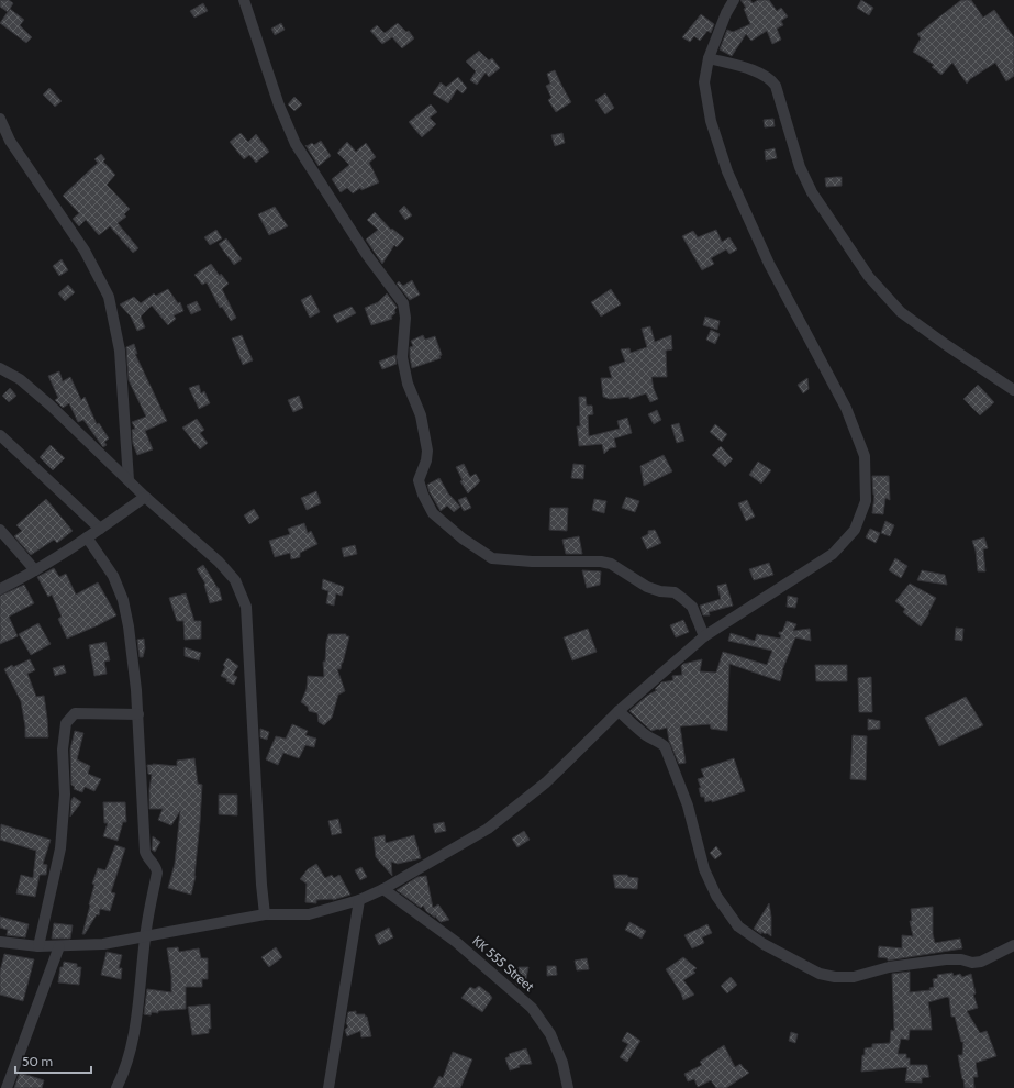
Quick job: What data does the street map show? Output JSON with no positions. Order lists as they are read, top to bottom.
{
  "streets": {
    "street": ["KK 555 Street"]
  },
  "scale_bar": "50 m"
}
